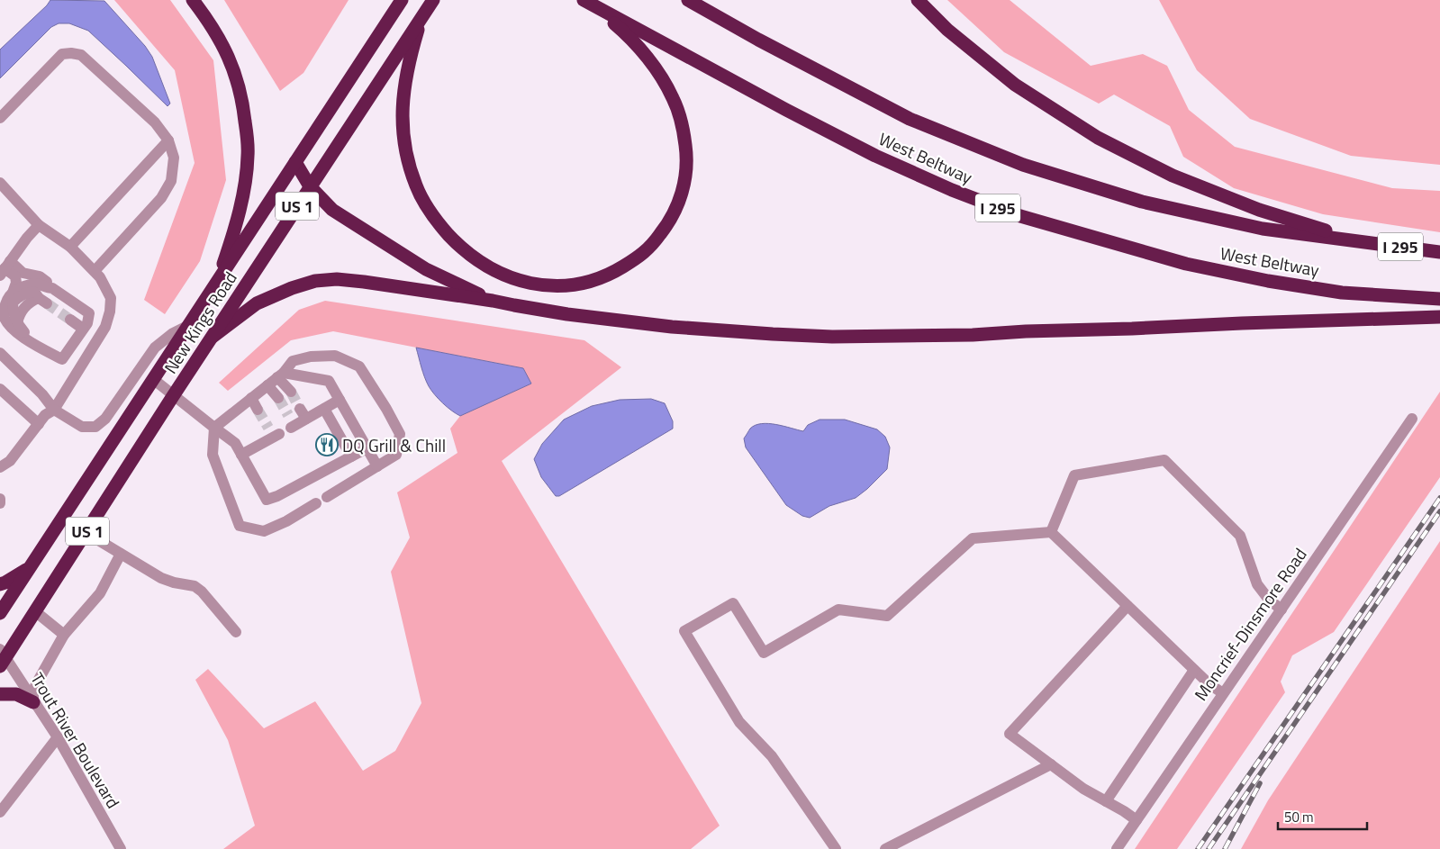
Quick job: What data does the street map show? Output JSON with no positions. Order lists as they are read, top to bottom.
{
  "streets": {
    "highway": [
      "West Beltway",
      "US 1",
      "I 295",
      "New Kings Road"
    ],
    "street": ["Moncrief-Dinsmore Road", "Trout River Boulevard"]
  },
  "crossings": [
    ["New Kings Road", "Trout River Boulevard"]
  ],
  "places": {
    "restaurant": ["DQ Grill & Chill"]
  },
  "scale_bar": "50 m"
}
